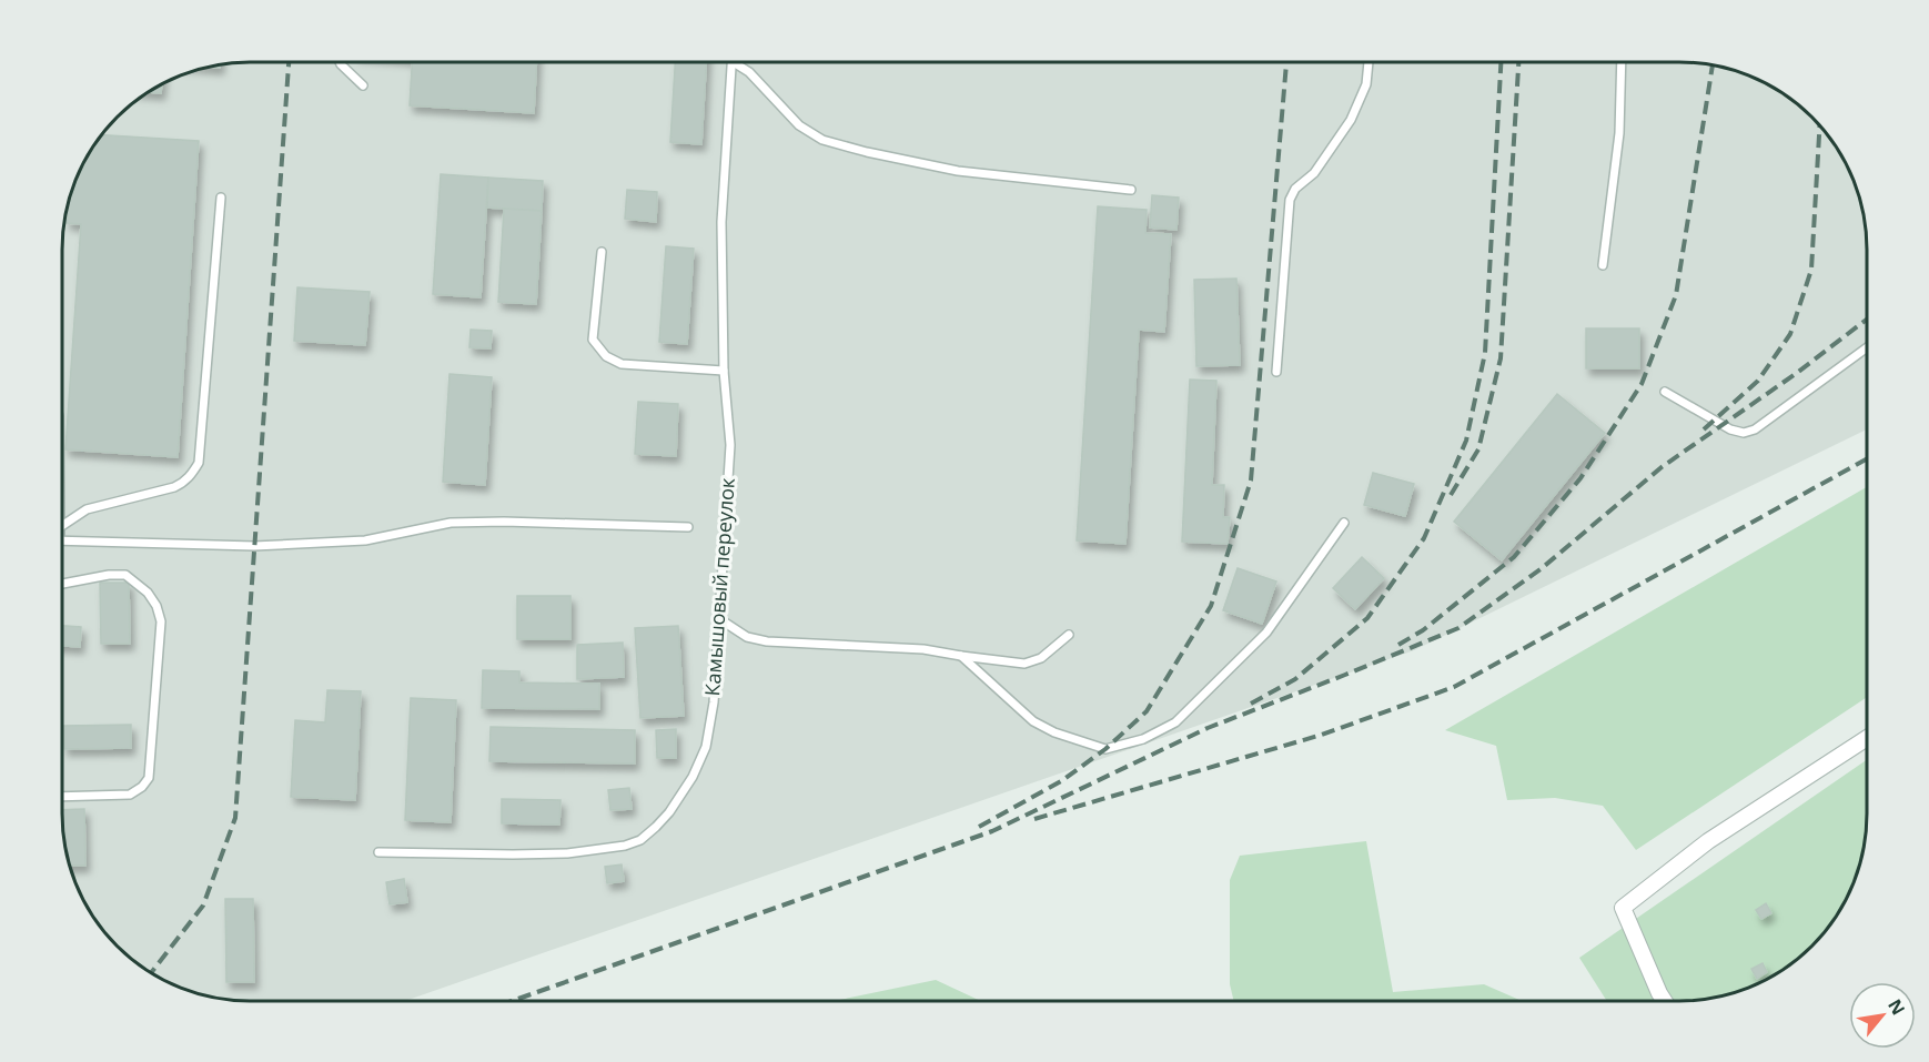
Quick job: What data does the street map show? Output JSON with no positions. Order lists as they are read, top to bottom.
{
  "streets": {
    "lane": ["Камышовый переулок"]
  },
  "north": "top right"
}
